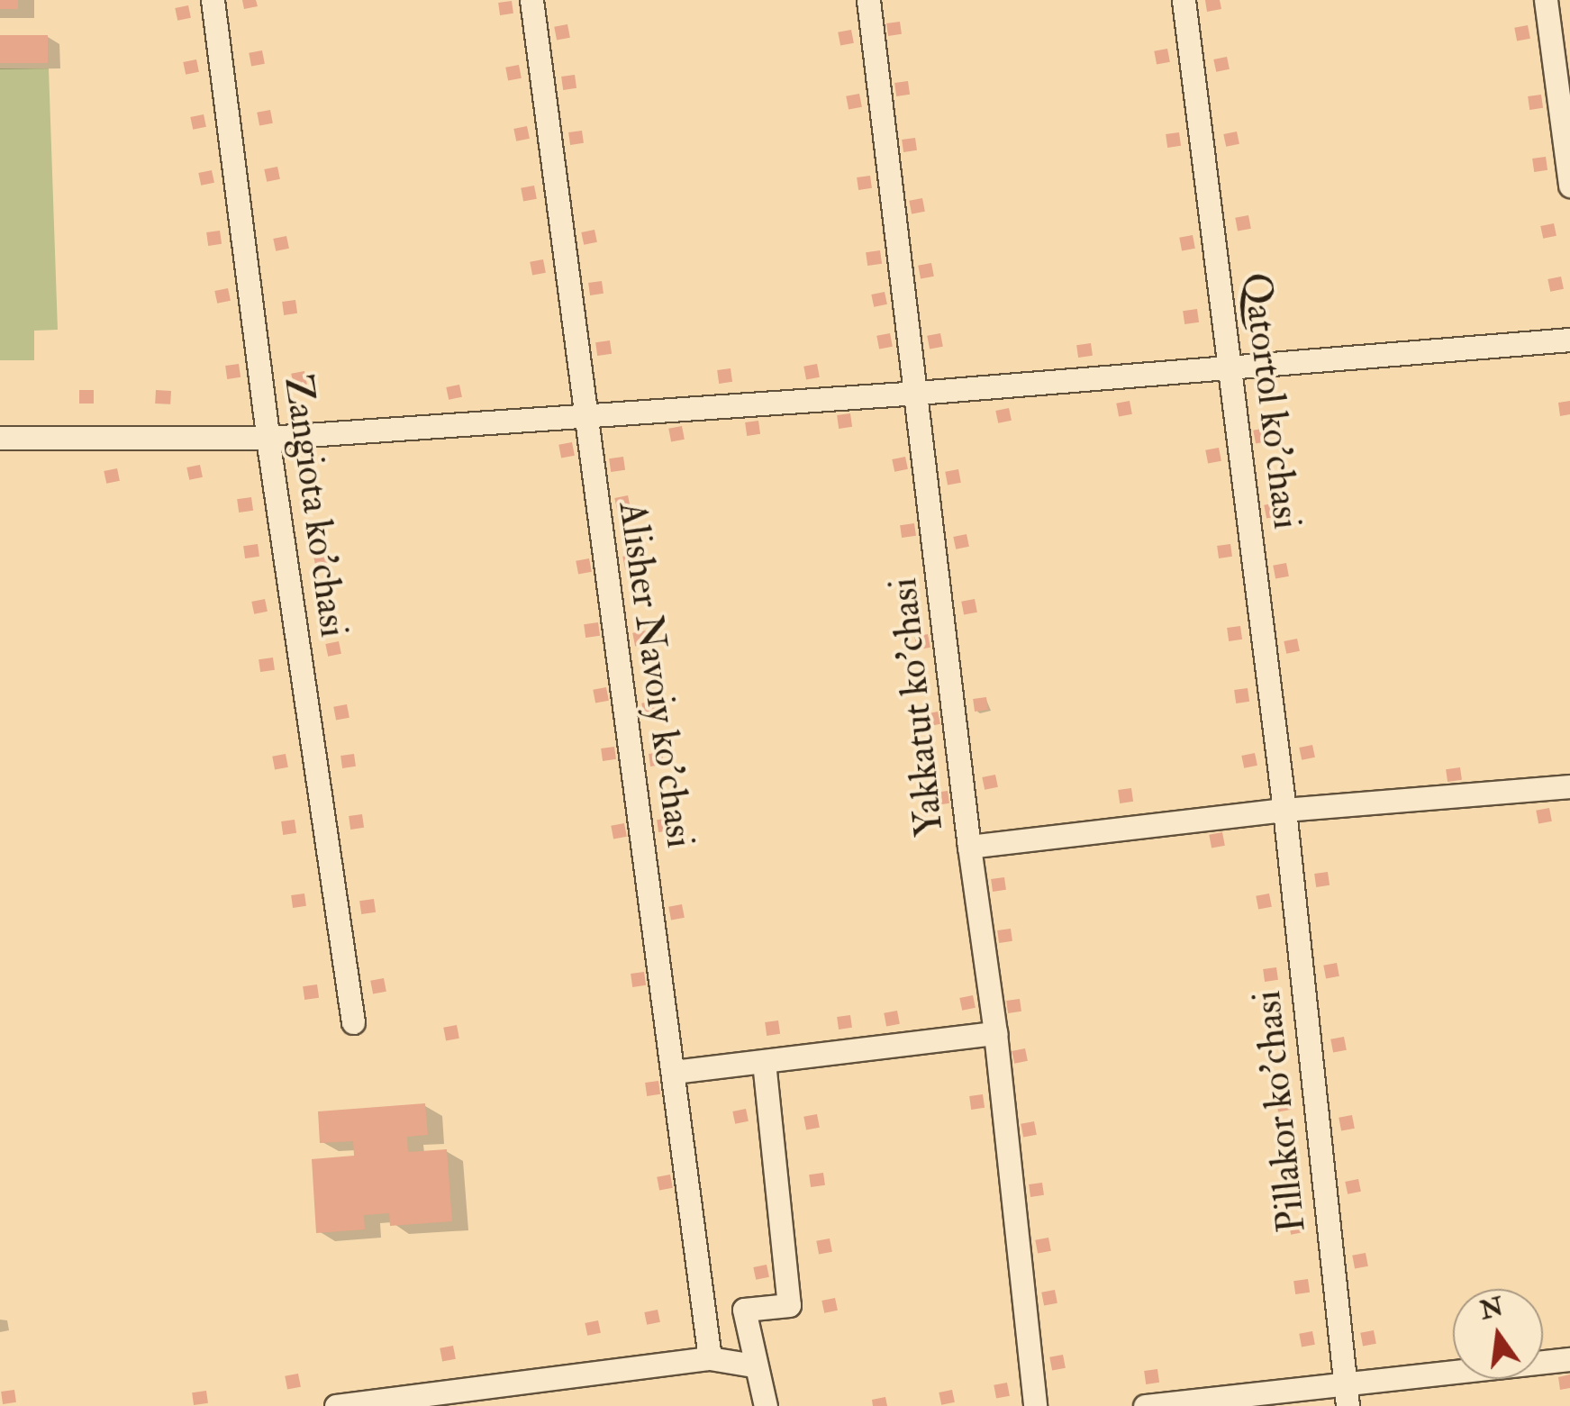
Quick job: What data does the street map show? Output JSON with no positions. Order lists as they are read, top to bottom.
{
  "streets": {
    "street": [
      "Qatortol ko'chasi",
      "Zangiota ko'chasi",
      "Alisher Navoiy ko'chasi",
      "Yakkatut ko'chasi",
      "Pillakor ko'chasi"
    ]
  },
  "crossings": [
    ["Qatortol ko'chasi", "Pillakor ko'chasi"]
  ],
  "north": "top"
}
